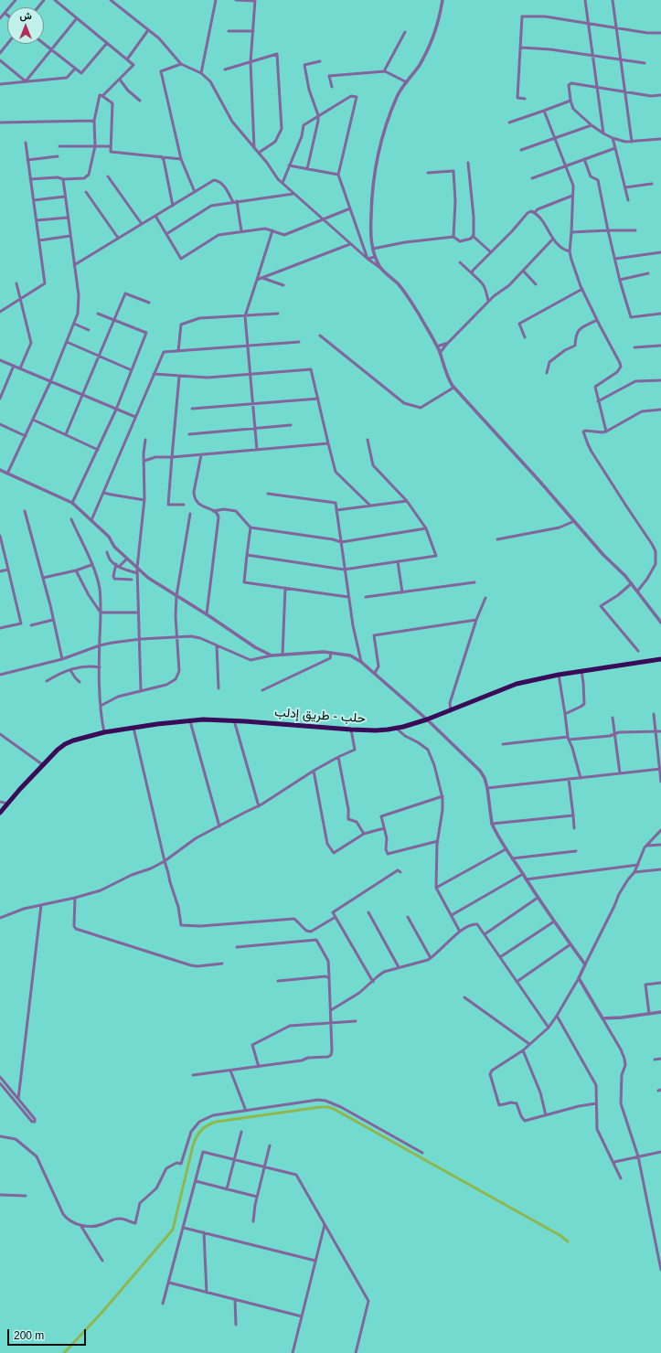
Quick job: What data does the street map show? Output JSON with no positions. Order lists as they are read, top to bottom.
{
  "streets": {
    "highway": ["حلب - طريق إدلب"]
  },
  "scale_bar": "200 m",
  "north": "top"
}
